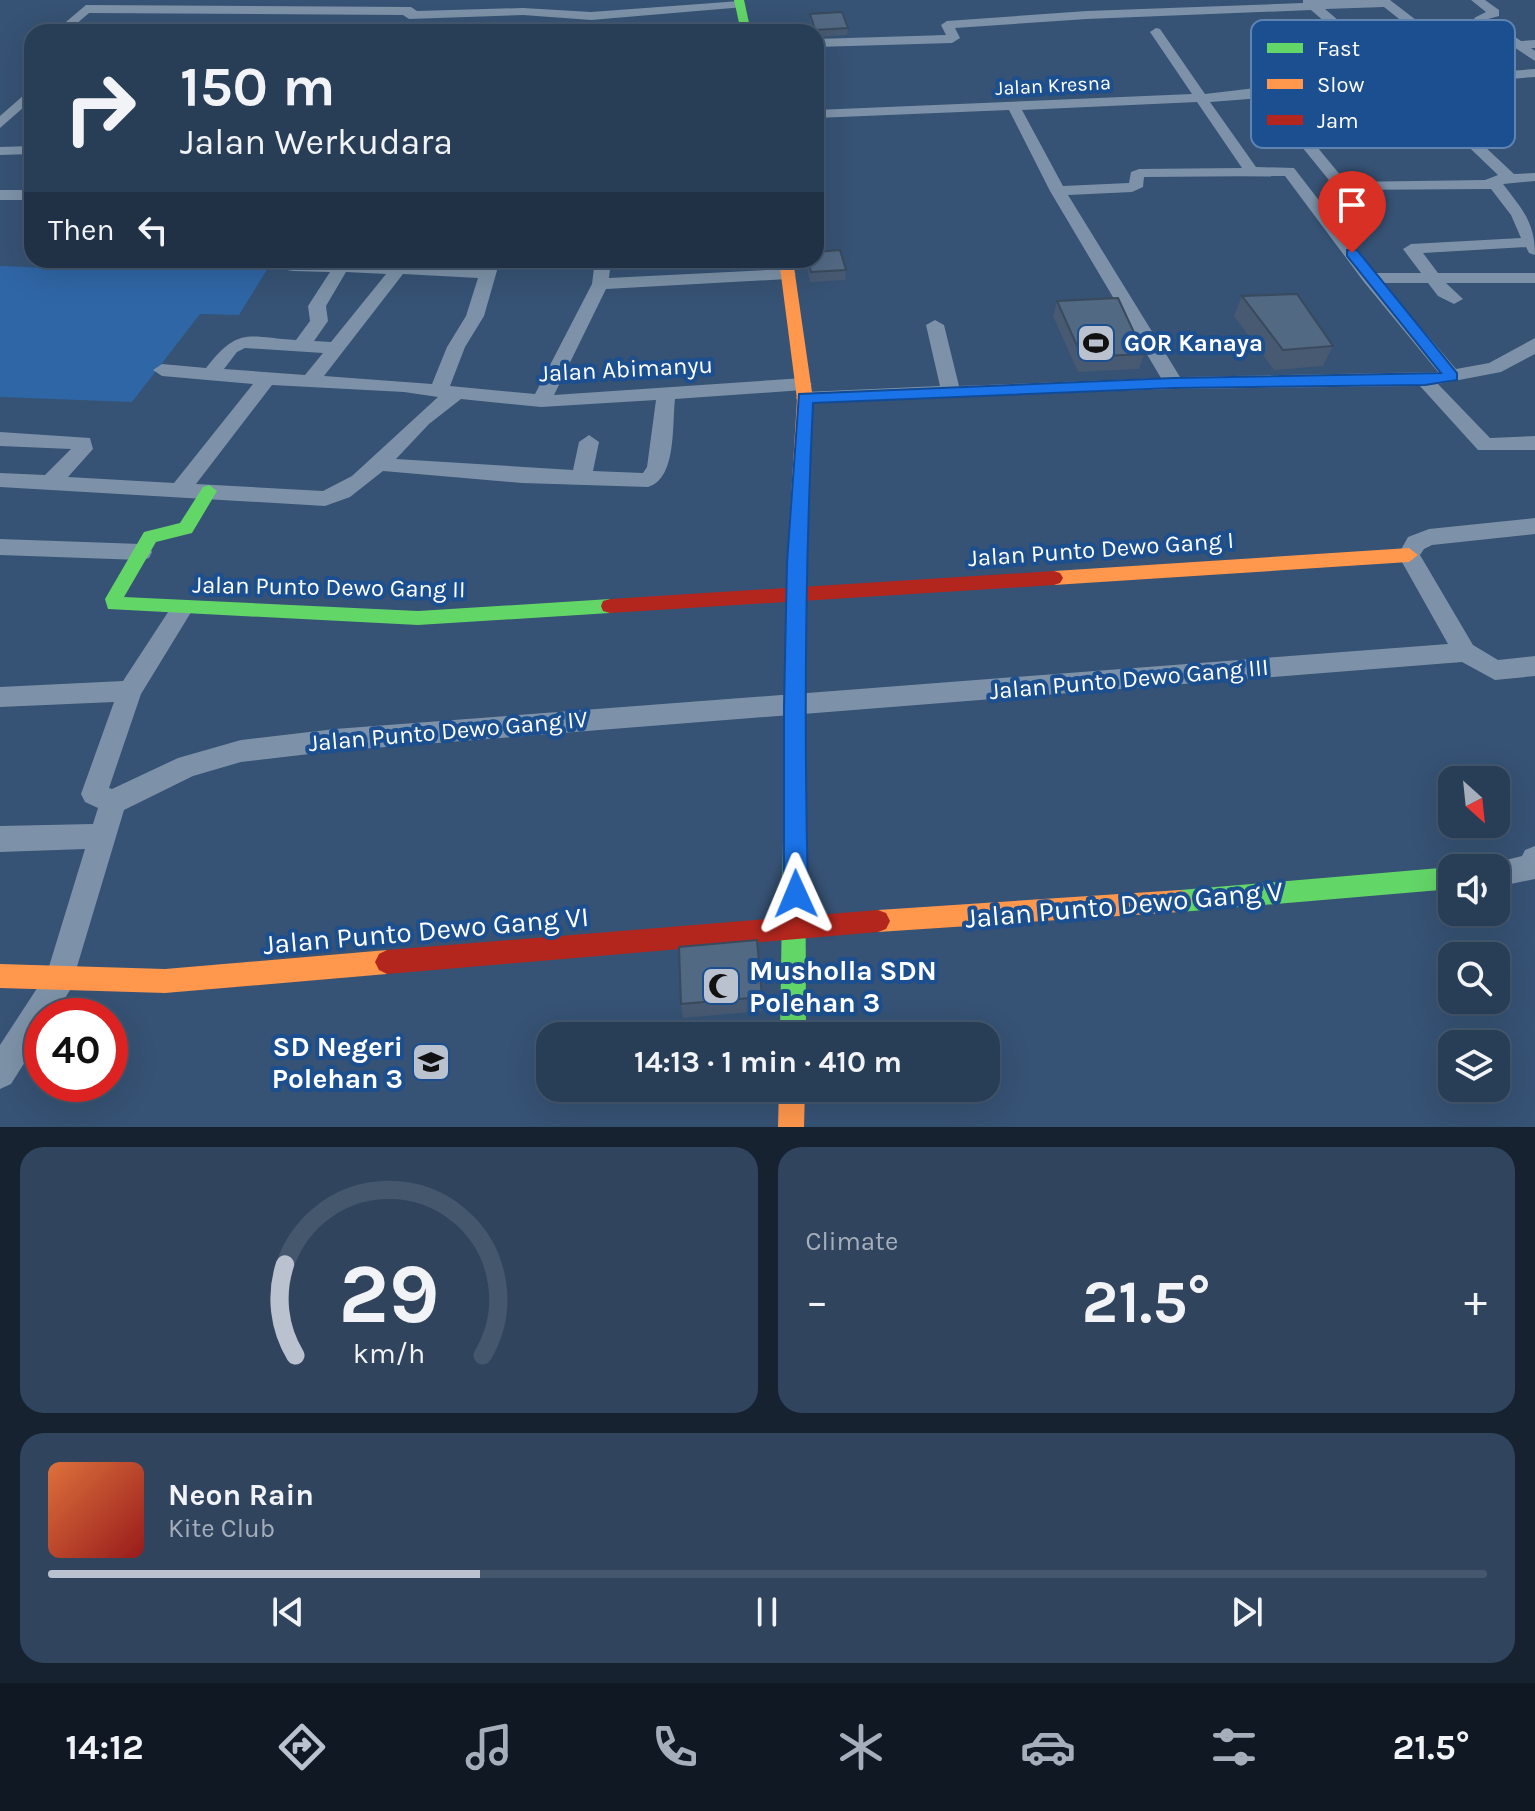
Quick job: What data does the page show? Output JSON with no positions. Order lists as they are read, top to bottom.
{
  "streets": {
    "street": [
      "Jalan Kresna",
      "Jalan Abimanyu",
      "Jalan Punto Dewo Gang I",
      "Jalan Punto Dewo Gang II",
      "Jalan Punto Dewo Gang III",
      "Jalan Punto Dewo Gang IV",
      "Jalan Punto Dewo Gang V",
      "Jalan Punto Dewo Gang VI"
    ]
  },
  "crossings": [
    ["Jalan Punto Dewo Gang I", "Jalan Punto Dewo Gang II"],
    ["Jalan Punto Dewo Gang III", "Jalan Punto Dewo Gang IV"],
    ["Jalan Punto Dewo Gang V", "Jalan Punto Dewo Gang VI"]
  ],
  "places": {
    "sports": ["GOR Kanaya"],
    "mosque": ["Musholla SDN Polehan 3"],
    "school or university": ["SD Negeri Polehan 3"]
  },
  "legend": ["Fast", "Slow", "Jam"],
  "north": "bottom right",
  "page": {
    "turn": ["150 m", "Jalan Werkudara"],
    "then": "Then",
    "limit": "40",
    "trip": "14:13 · 1 min · 410 m",
    "tile": "Climate",
    "heat": ["−", "21.5°", "+"],
    "song": ["Neon Rain", "Kite Club"],
    "tabs": ["14:12", "21.5°"],
    "gauge": ["29", "km/h"]
  }
}
